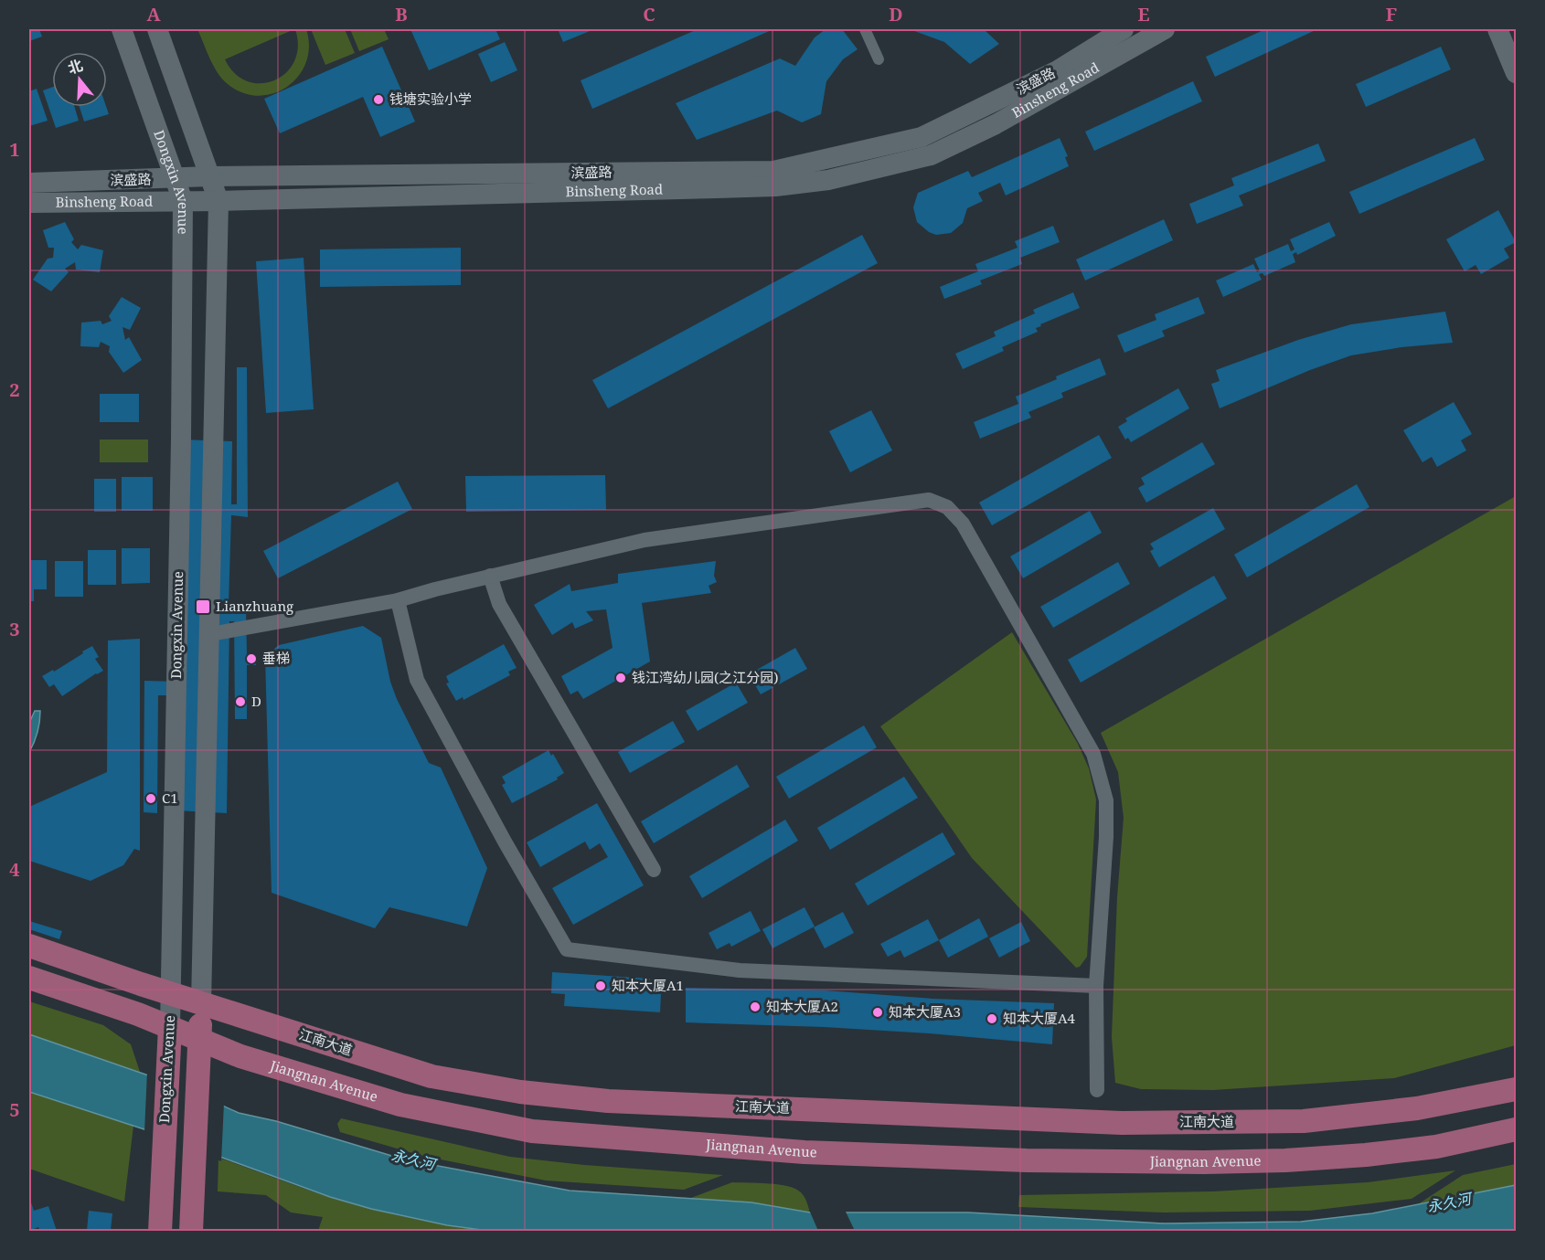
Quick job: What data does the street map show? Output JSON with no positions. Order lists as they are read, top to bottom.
{
  "streets": {
    "main road": [
      "滨盛路",
      "Binsheng Road",
      "Dongxin Avenue",
      "江南大道",
      "Jiangnan Avenue"
    ]
  },
  "crossings": [
    ["滨盛路", "Dongxin Avenue"],
    ["Binsheng Road", "Dongxin Avenue"],
    ["Dongxin Avenue", "江南大道"],
    ["Dongxin Avenue", "Jiangnan Avenue"]
  ],
  "water": ["永久河"],
  "places": {
    "other": [
      "钱塘实验小学",
      "垂梯",
      "钱江湾幼儿园(之江分园)",
      "D",
      "C1",
      "知本大厦A1",
      "知本大厦A2",
      "知本大厦A3",
      "知本大厦A4"
    ],
    "transit": ["Lianzhuang"]
  },
  "north": "top",
  "grid": {
    "columns": [
      "A",
      "B",
      "C",
      "D",
      "E",
      "F"
    ],
    "rows": [
      "1",
      "2",
      "3",
      "4",
      "5"
    ]
  }
}
